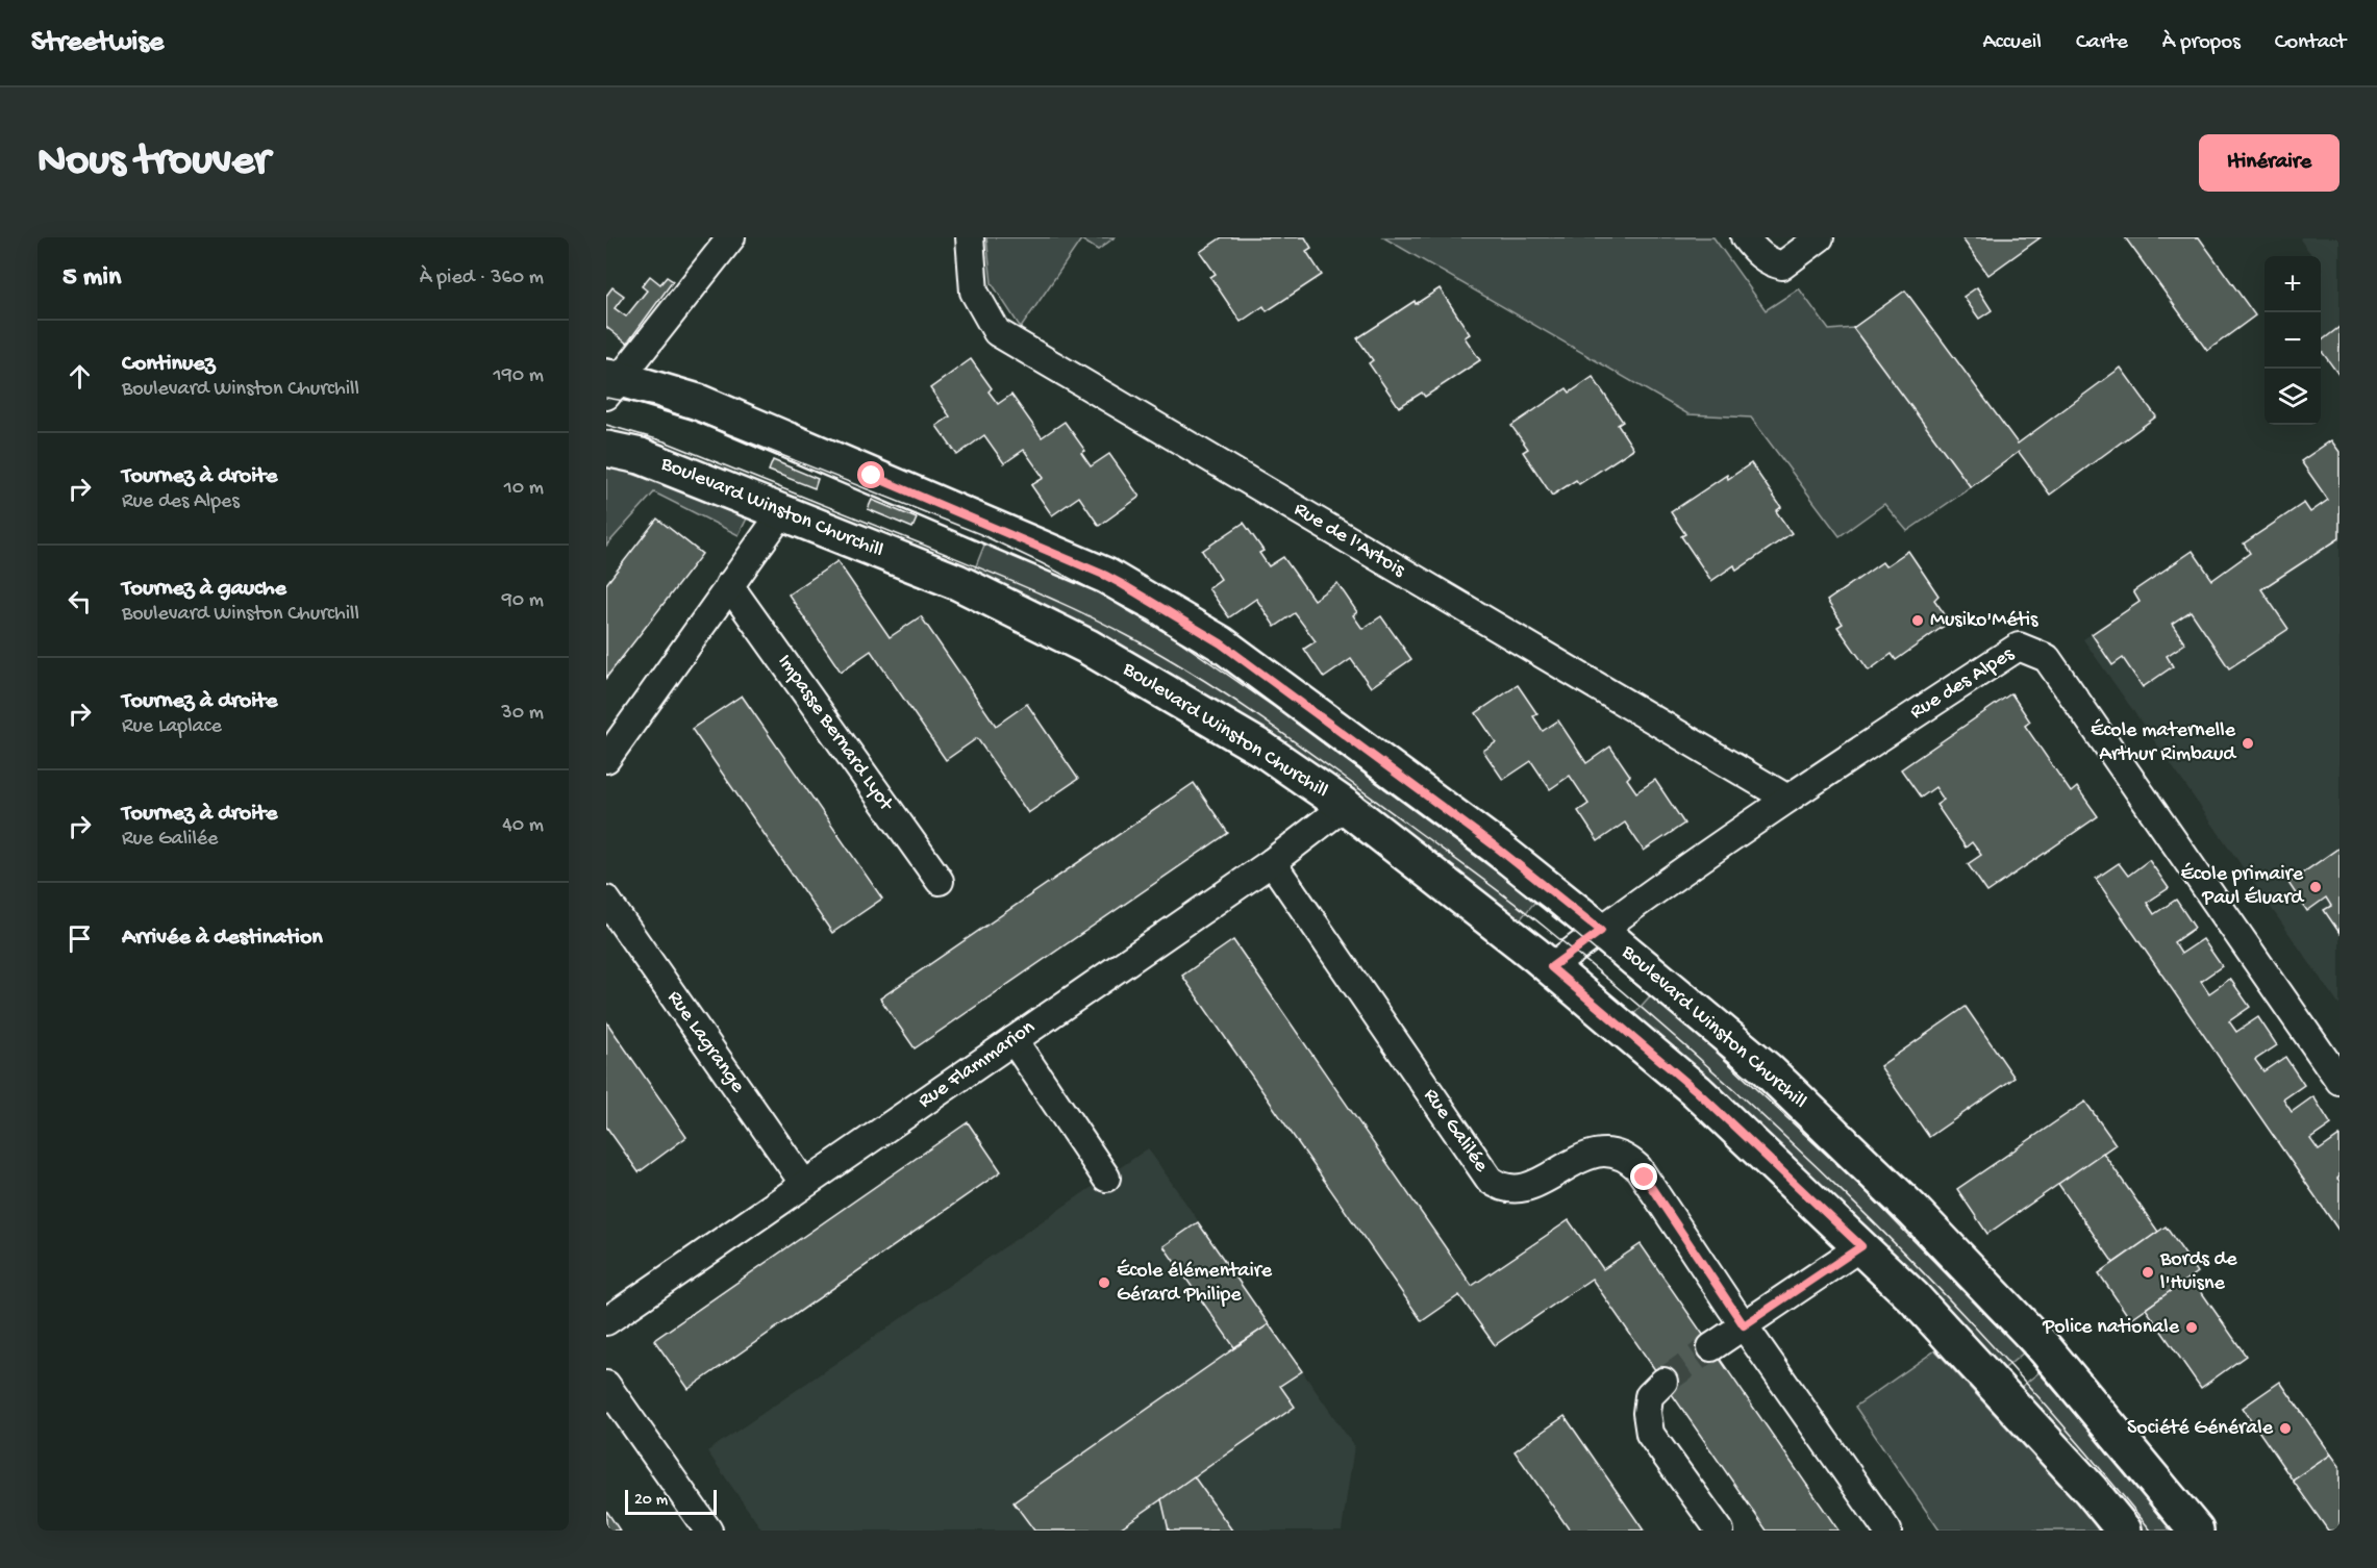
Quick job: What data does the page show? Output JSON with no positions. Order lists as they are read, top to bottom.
{
  "streets": {
    "street": [
      "Boulevard Winston Churchill",
      "Rue de l'Artois",
      "Rue des Alpes",
      "Impasse Bernard Lyot",
      "Rue Lagrange",
      "Rue Flammarion",
      "Rue Galilée"
    ]
  },
  "crossings": [
    ["Boulevard Winston Churchill", "Rue des Alpes"],
    ["Boulevard Winston Churchill", "Rue Flammarion"],
    ["Rue de l'Artois", "Rue des Alpes"],
    ["Rue Lagrange", "Rue Flammarion"],
    ["Rue Flammarion", "Rue Galilée"]
  ],
  "places": [
    "Musiko'Métis",
    "École maternelle Arthur Rimbaud",
    "École primaire Paul Éluard",
    "Bords de l'Huisne",
    "École élémentaire Gérard Philipe",
    "Police nationale",
    "Société Générale"
  ],
  "scale_bar": "20 m",
  "page": {
    "header": "Streetwise",
    "nav": [
      "Accueil",
      "Carte",
      "À propos",
      "Contact"
    ],
    "buttons": "Itinéraire",
    "title": "Nous trouver",
    "heading": ["5 min", "À pied · 360 m"],
    "map_buttons": ["+", "−"],
    "list": [
      ["Continuez", "Boulevard Winston Churchill", "190 m"],
      ["Tournez à droite", "Rue des Alpes", "10 m"],
      ["Tournez à gauche", "Boulevard Winston Churchill", "90 m"],
      ["Tournez à droite", "Rue Laplace", "30 m"],
      ["Tournez à droite", "Rue Galilée", "40 m"],
      "Arrivée à destination"
    ],
    "scale": "20 m"
  }
}
